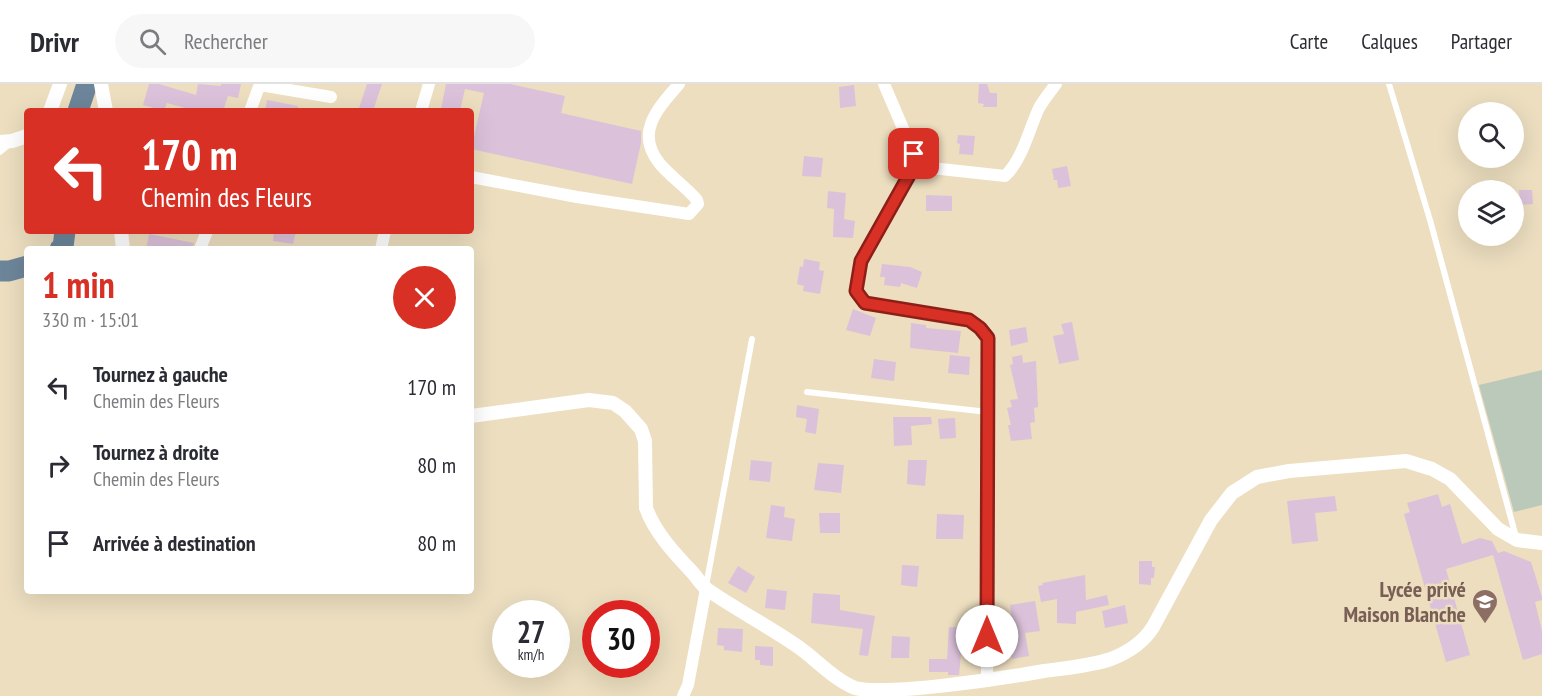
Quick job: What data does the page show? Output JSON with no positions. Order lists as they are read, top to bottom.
{
  "places": {
    "school or university": ["Lycée privé Maison Blanche"]
  },
  "page": {
    "header": "Drivr",
    "search": "Rechercher",
    "nav": ["Carte", "Calques", "Partager"],
    "turn": ["170 m", "Chemin des Fleurs"],
    "heading": ["1 min", "330 m · 15:01"],
    "list": [
      {
        "name": "Tournez à gauche",
        "note": "Chemin des Fleurs",
        "value": "170 m"
      },
      {
        "name": "Tournez à droite",
        "note": "Chemin des Fleurs",
        "value": "80 m"
      },
      {
        "name": "Arrivée à destination",
        "value": "80 m"
      }
    ],
    "speed": "27 km/h",
    "limit": "30"
  }
}
